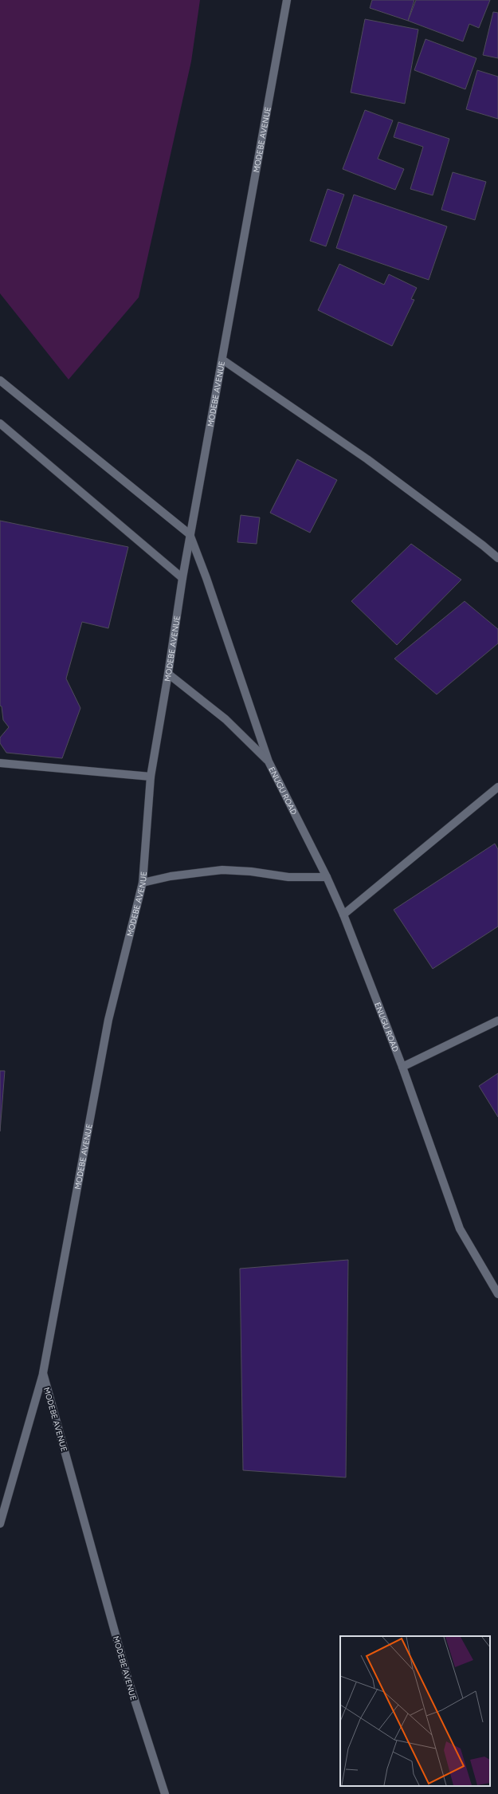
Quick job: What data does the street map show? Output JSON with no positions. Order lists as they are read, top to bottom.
{
  "streets": {
    "street": ["MODEBE AVENUE", "ENUGU ROAD"]
  }
}
